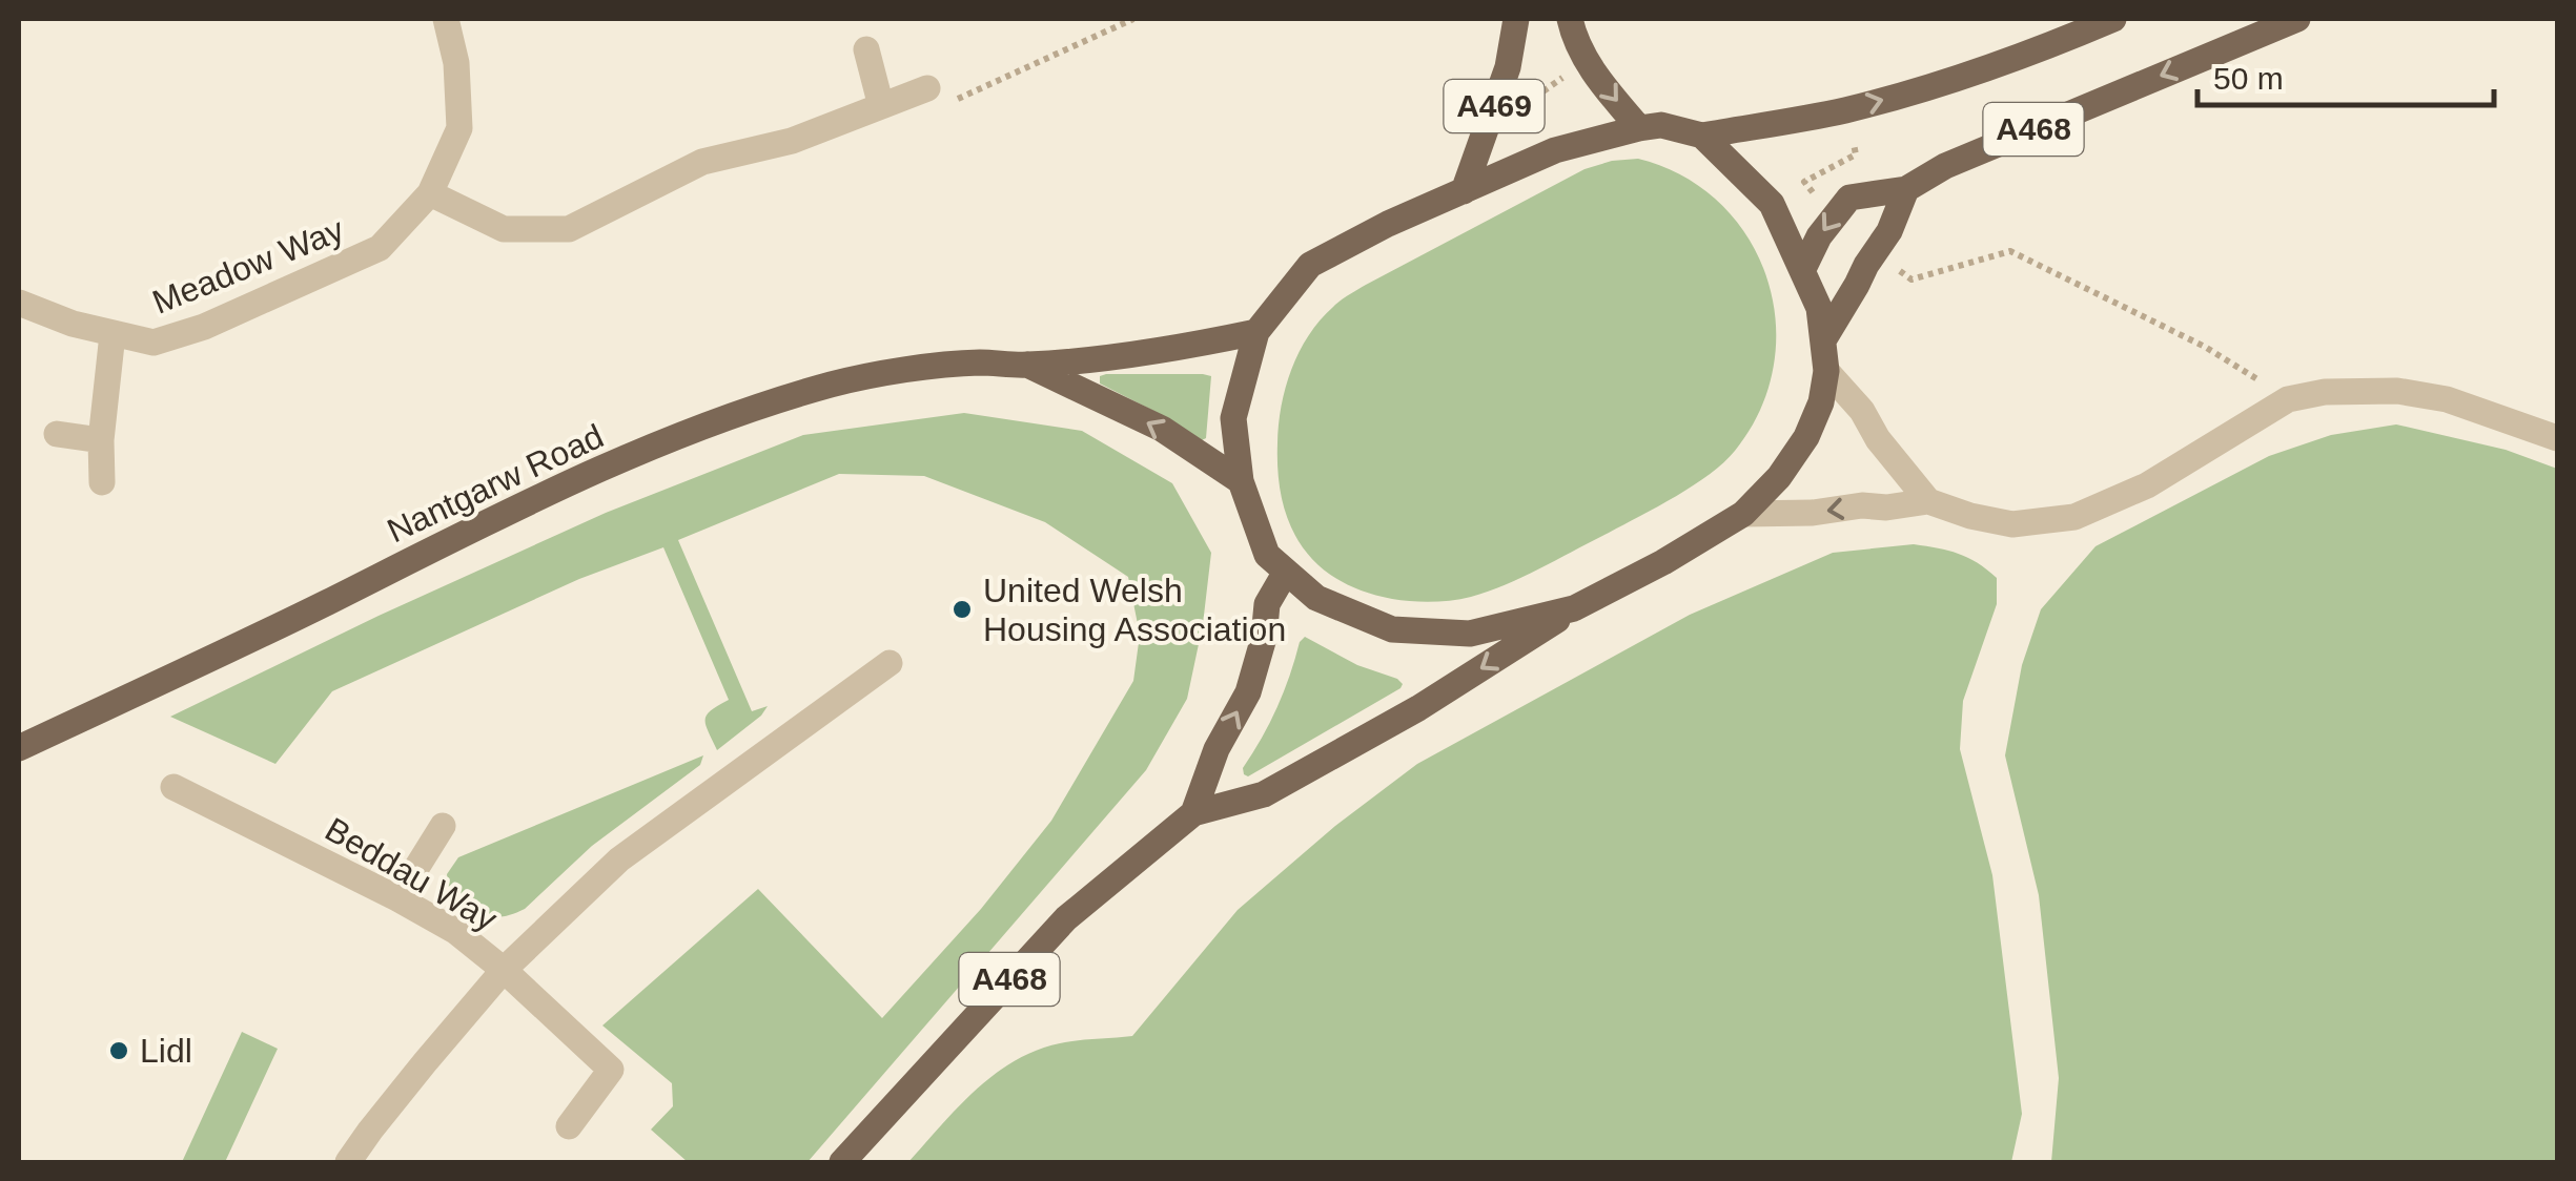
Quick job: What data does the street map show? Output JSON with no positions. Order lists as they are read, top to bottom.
{
  "streets": {
    "main road": ["A469", "A468", "Nantgarw Road"],
    "street": ["Meadow Way", "Beddau Way"]
  },
  "places": ["United Welsh Housing Association", "Lidl"],
  "scale_bar": "50 m"
}
